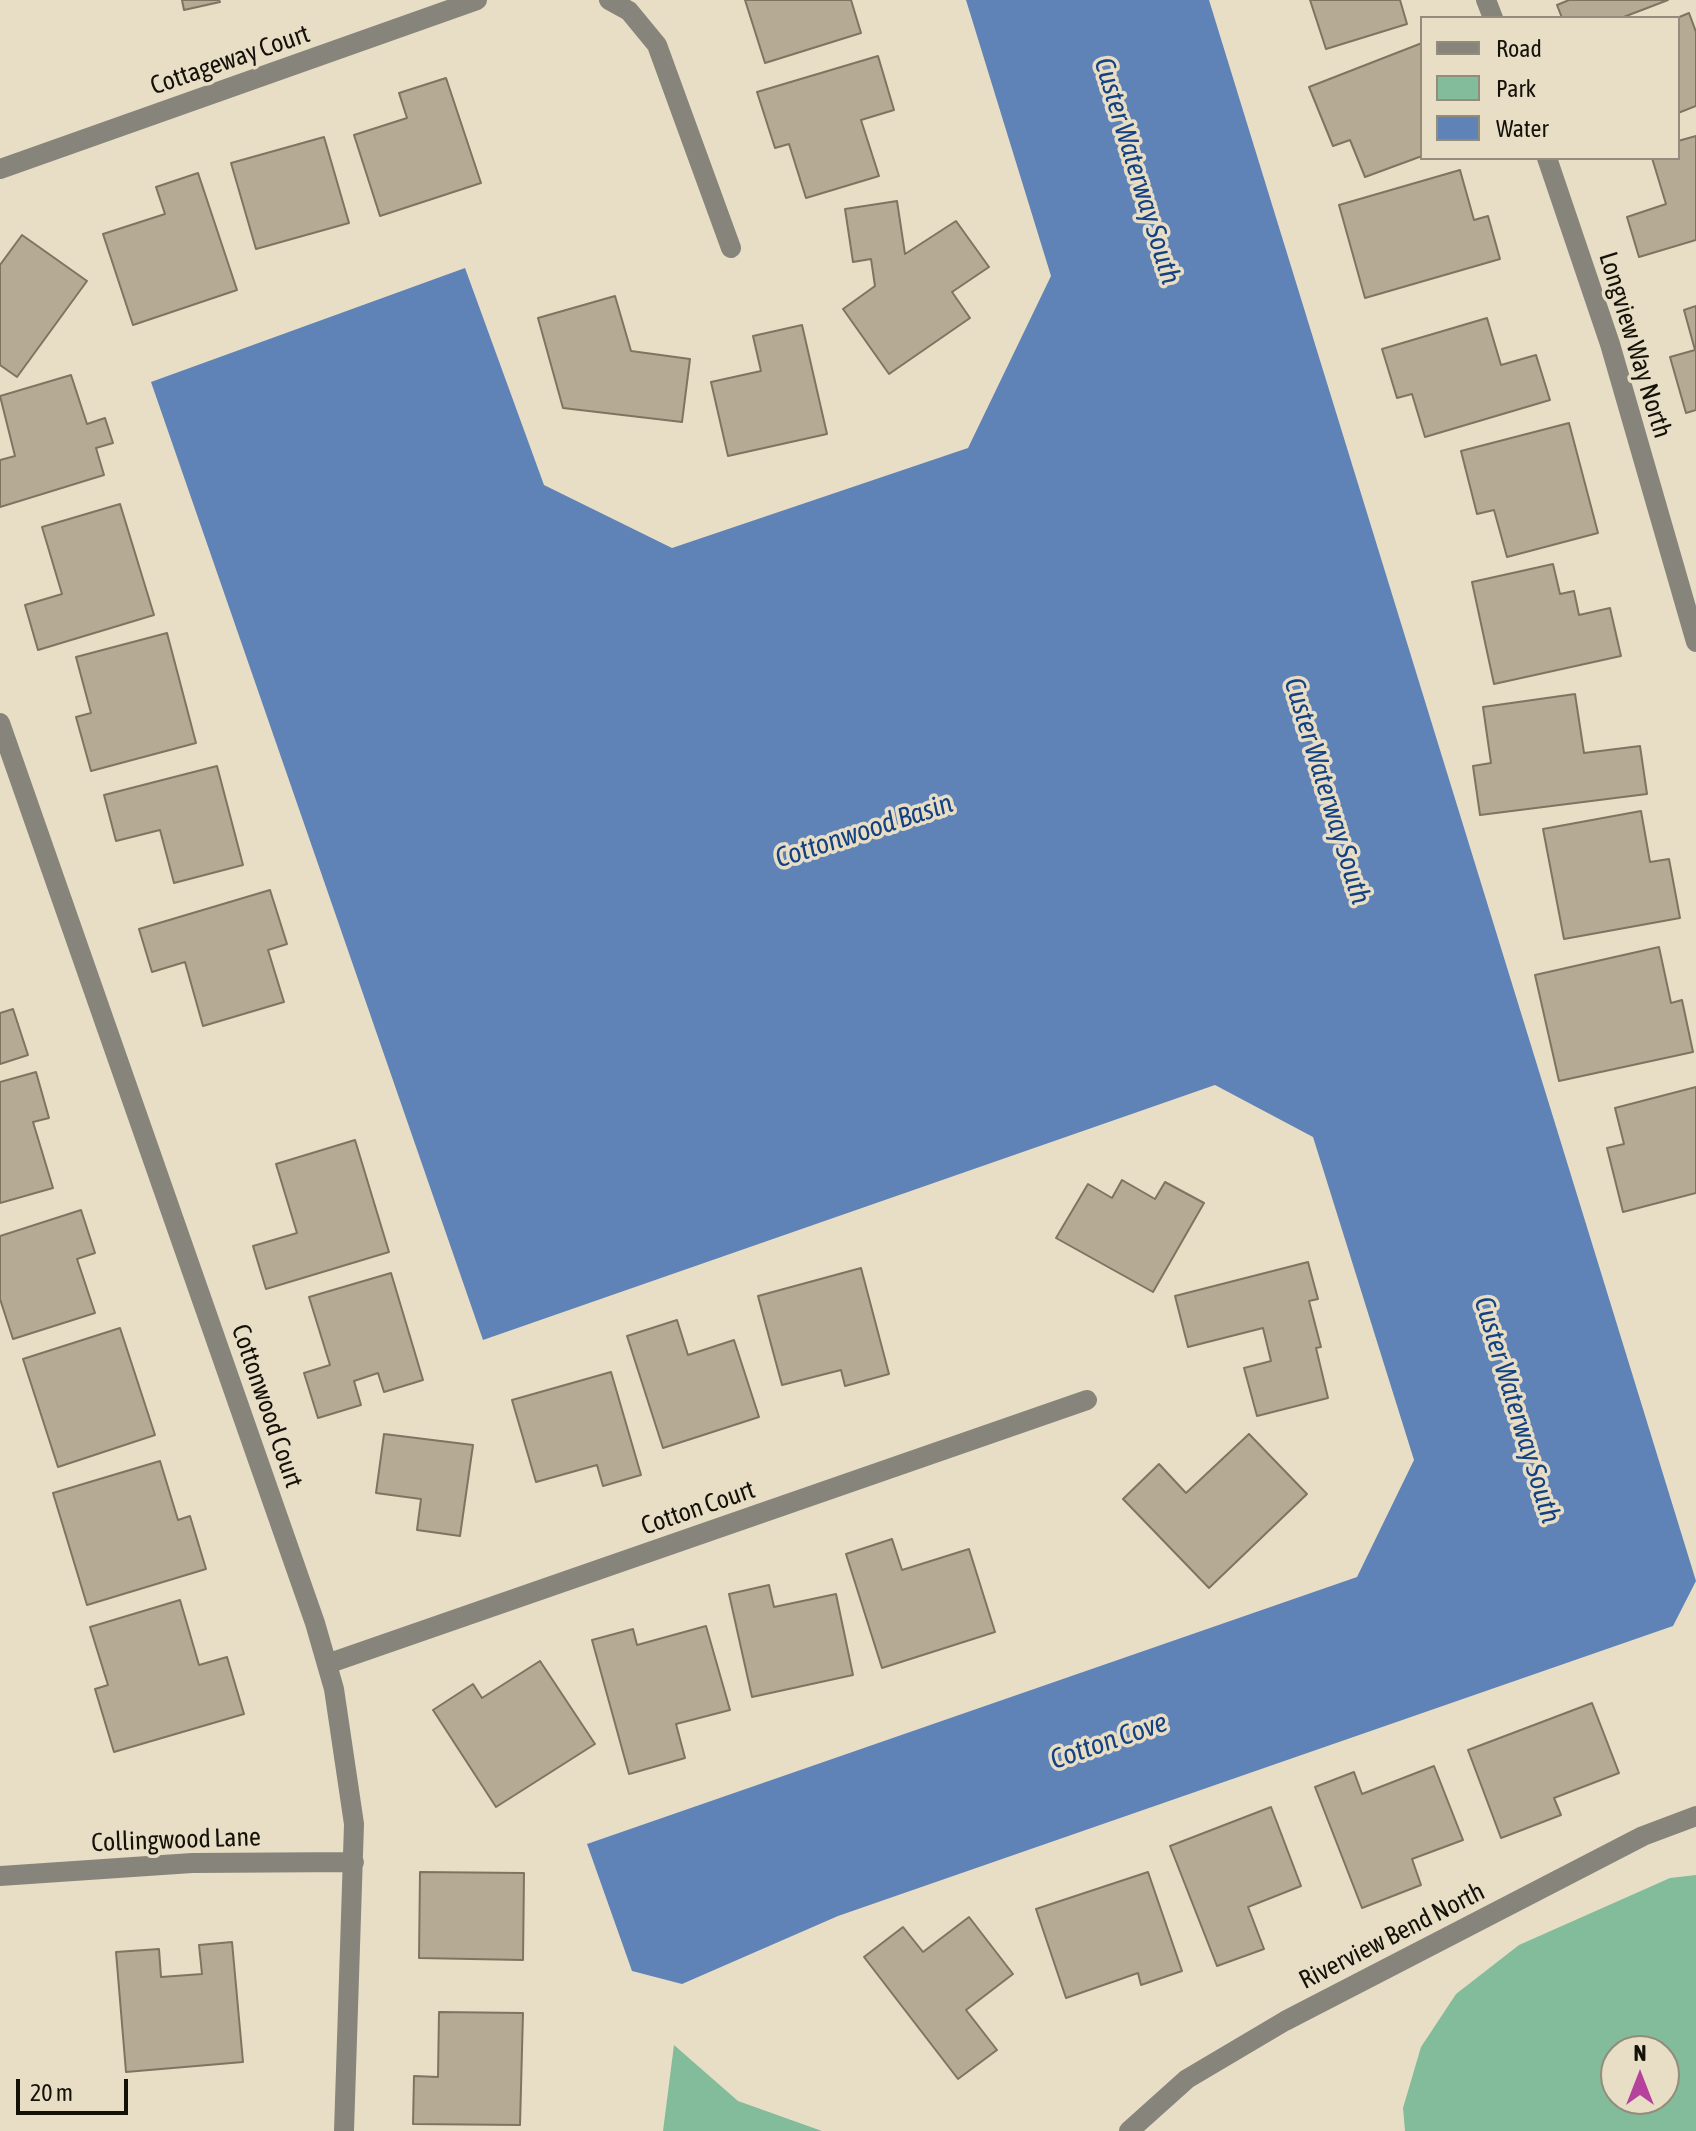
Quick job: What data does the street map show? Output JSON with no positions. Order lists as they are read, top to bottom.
{
  "streets": {
    "street": [
      "Cottageway Court",
      "Longview Way North",
      "Cottonwood Court",
      "Cotton Court",
      "Collingwood Lane",
      "Riverview Bend North"
    ]
  },
  "crossings": [
    ["Cottonwood Court", "Cotton Court"],
    ["Cottonwood Court", "Collingwood Lane"]
  ],
  "water": ["Custer Waterway South", "Cottonwood Basin", "Cotton Cove"],
  "legend": ["Road", "Park", "Water"],
  "scale_bar": "20 m",
  "north": "top"
}
